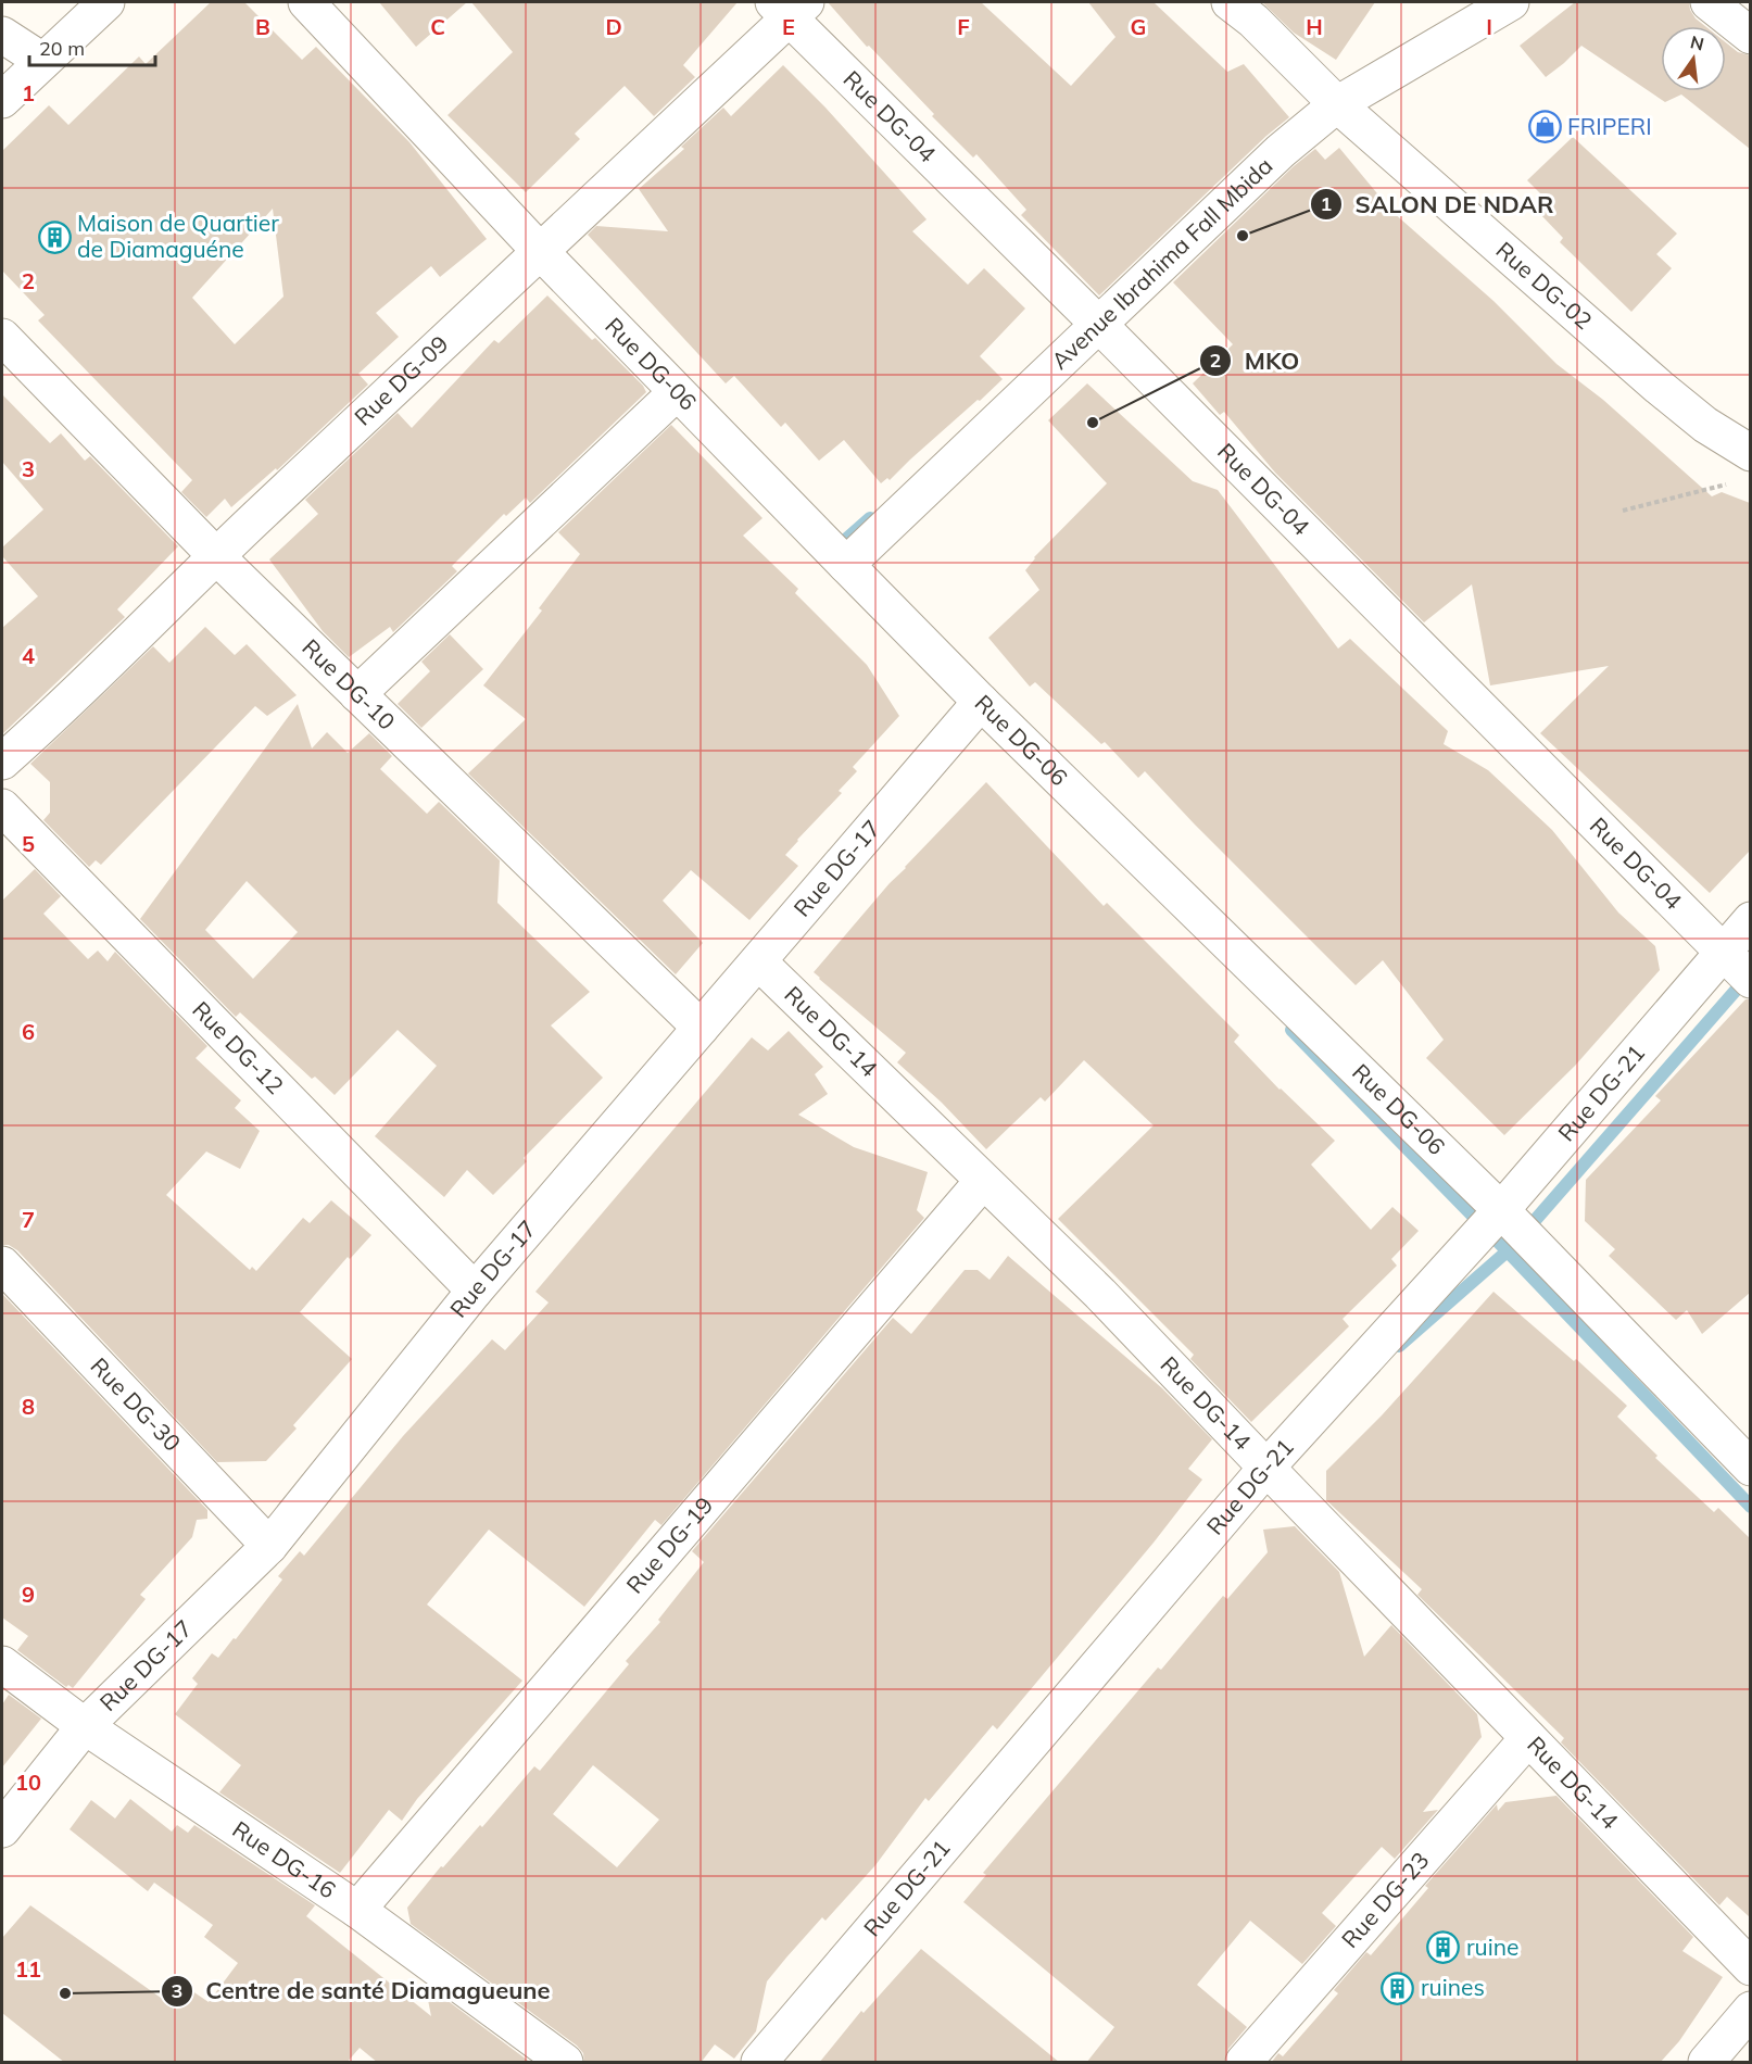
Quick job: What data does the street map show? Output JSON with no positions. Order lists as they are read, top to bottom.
{
  "streets": {
    "street": [
      "Rue DG-04",
      "Avenue Ibrahima Fall Mbida",
      "Rue DG-02",
      "Rue DG-06",
      "Rue DG-09",
      "Rue DG-10",
      "Rue DG-17",
      "Rue DG-14",
      "Rue DG-12",
      "Rue DG-21",
      "Rue DG-30",
      "Rue DG-19",
      "Rue DG-16",
      "Rue DG-23"
    ]
  },
  "crossings": [
    ["Rue DG-04", "Avenue Ibrahima Fall Mbida"],
    ["Rue DG-04", "Rue DG-09"],
    ["Rue DG-04", "Rue DG-21"],
    ["Avenue Ibrahima Fall Mbida", "Rue DG-02"],
    ["Avenue Ibrahima Fall Mbida", "Rue DG-06"],
    ["Rue DG-06", "Rue DG-09"],
    ["Rue DG-06", "Rue DG-17"],
    ["Rue DG-06", "Rue DG-21"],
    ["Rue DG-09", "Rue DG-10"],
    ["Rue DG-10", "Rue DG-17"],
    ["Rue DG-17", "Rue DG-14"],
    ["Rue DG-17", "Rue DG-12"],
    ["Rue DG-17", "Rue DG-30"],
    ["Rue DG-17", "Rue DG-16"],
    ["Rue DG-14", "Rue DG-21"],
    ["Rue DG-14", "Rue DG-19"],
    ["Rue DG-14", "Rue DG-23"],
    ["Rue DG-19", "Rue DG-16"]
  ],
  "places": {
    "shop": ["FRIPERI"],
    "other": ["SALON DE NDAR", "MKO", "Centre de santé Diamagueune"],
    "building": ["Maison de Quartier de Diamaguéne", "ruine", "ruines"]
  },
  "scale_bar": "20 m",
  "north": "top",
  "grid": {
    "columns": [
      "B",
      "C",
      "D",
      "E",
      "F",
      "G",
      "H",
      "I"
    ],
    "rows": [
      "1",
      "2",
      "3",
      "4",
      "5",
      "6",
      "7",
      "8",
      "9",
      "10",
      "11"
    ]
  }
}
